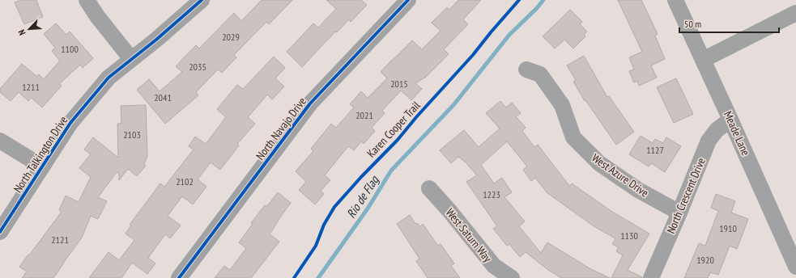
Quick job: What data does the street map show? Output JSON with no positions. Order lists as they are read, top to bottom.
{
  "streets": {
    "street": [
      "North Navajo Drive",
      "Meade Lane",
      "North Talkington Drive",
      "West Azure Drive",
      "North Crescent Drive",
      "West Saturn Way"
    ],
    "cycle path": ["Karen Cooper Trail"]
  },
  "crossings": [
    ["Meade Lane", "North Crescent Drive"],
    ["West Azure Drive", "North Crescent Drive"]
  ],
  "water": ["Rio de Flag"],
  "house_numbers": [
    "2029",
    "1100",
    "2035",
    "2015",
    "1211",
    "2041",
    "2021",
    "2103",
    "1127",
    "2102",
    "1223",
    "1910",
    "1130",
    "2121",
    "1920"
  ],
  "scale_bar": "50 m",
  "north": "bottom left"
}
